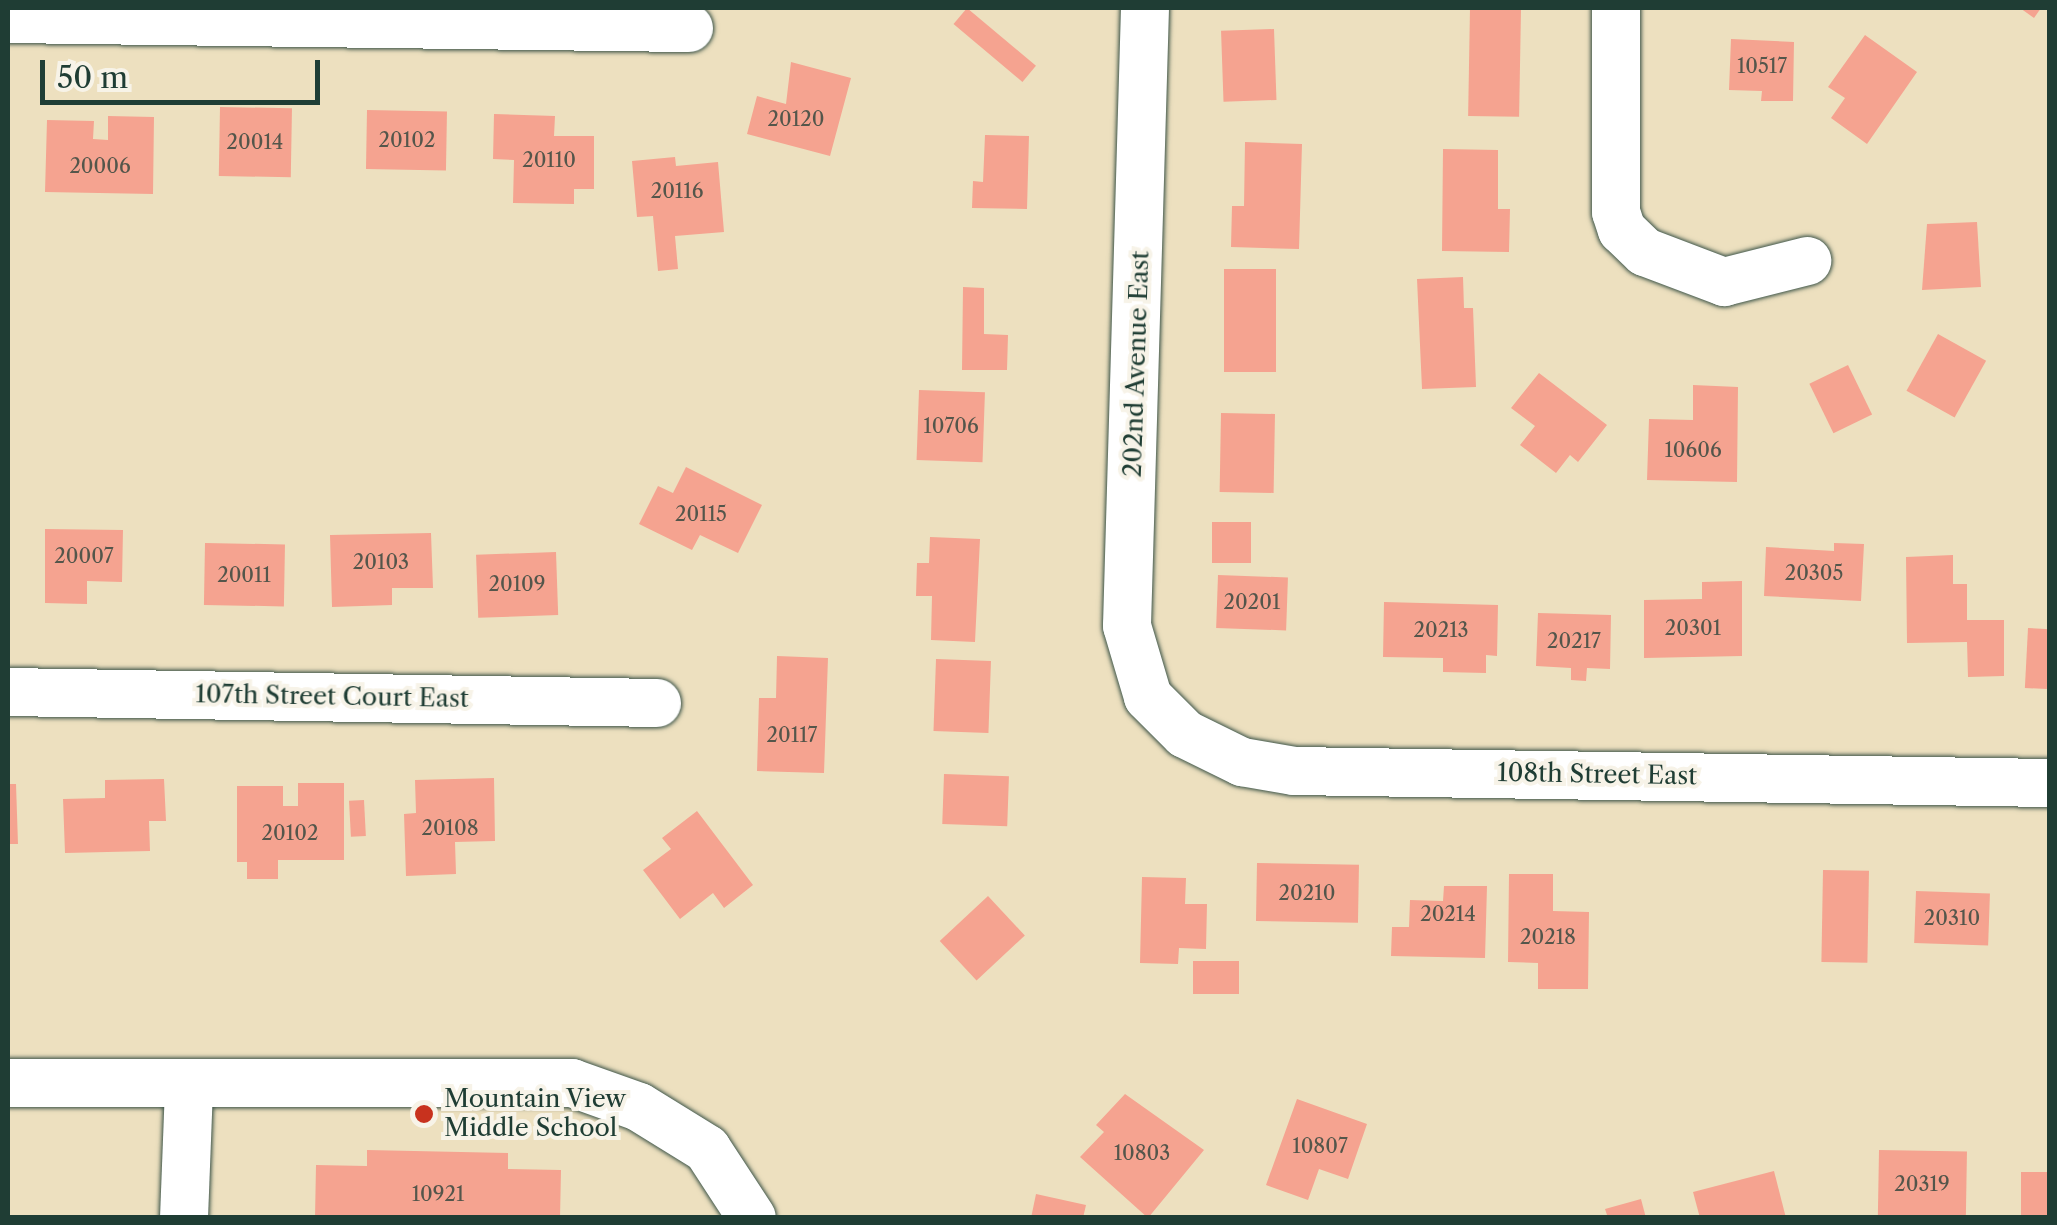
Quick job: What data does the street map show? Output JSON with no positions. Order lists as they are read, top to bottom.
{
  "streets": {
    "street": ["202nd Avenue East", "107th Street Court East", "108th Street East"]
  },
  "crossings": [
    ["202nd Avenue East", "108th Street East"]
  ],
  "places": ["Mountain View Middle School"],
  "house_numbers": [
    "10517",
    "20120",
    "20102",
    "20014",
    "20110",
    "20006",
    "20116",
    "10706",
    "10606",
    "20115",
    "20007",
    "20103",
    "20305",
    "20011",
    "20109",
    "20201",
    "20301",
    "20213",
    "20217",
    "20117",
    "20108",
    "20102",
    "20210",
    "20214",
    "20310",
    "20218",
    "10807",
    "10803",
    "20319",
    "10921"
  ],
  "scale_bar": "50 m"
}
